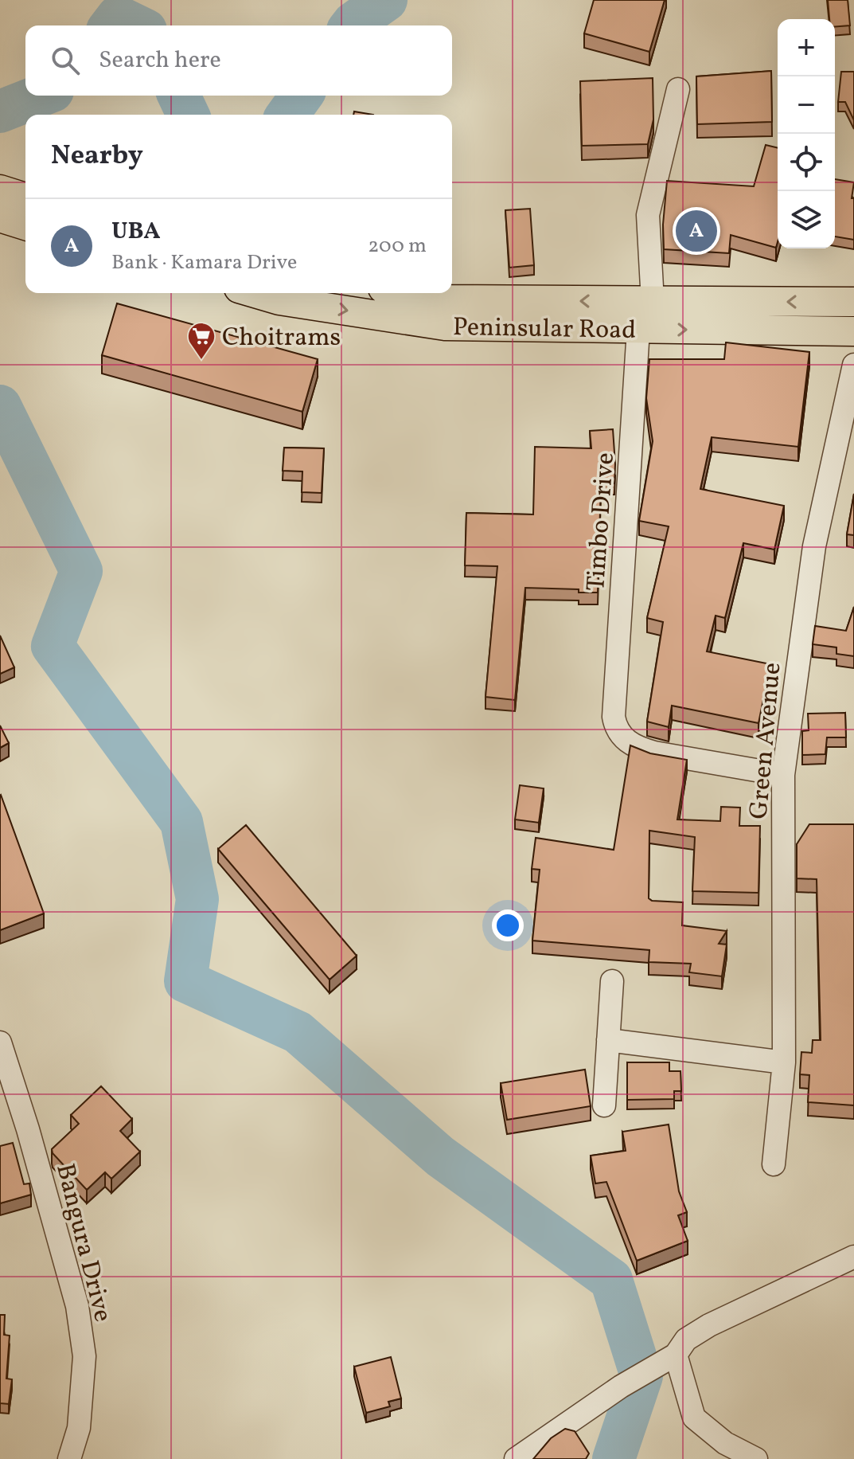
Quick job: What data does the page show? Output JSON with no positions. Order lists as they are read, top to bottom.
{
  "streets": {
    "main road": ["Peninsular Road"],
    "street": ["Timbo Drive", "Green Avenue", "Bangura Drive"]
  },
  "crossings": [
    ["Peninsular Road", "Timbo Drive"],
    ["Timbo Drive", "Green Avenue"]
  ],
  "places": {
    "supermarket": ["Choitrams"]
  },
  "page": {
    "map_buttons": ["+", "−"],
    "search": "Search here",
    "heading": "Nearby",
    "list": [
      {
        "mark": "A",
        "name": "UBA",
        "note": "Bank · Kamara Drive",
        "value": "200 m"
      }
    ],
    "pins": "A"
  }
}
